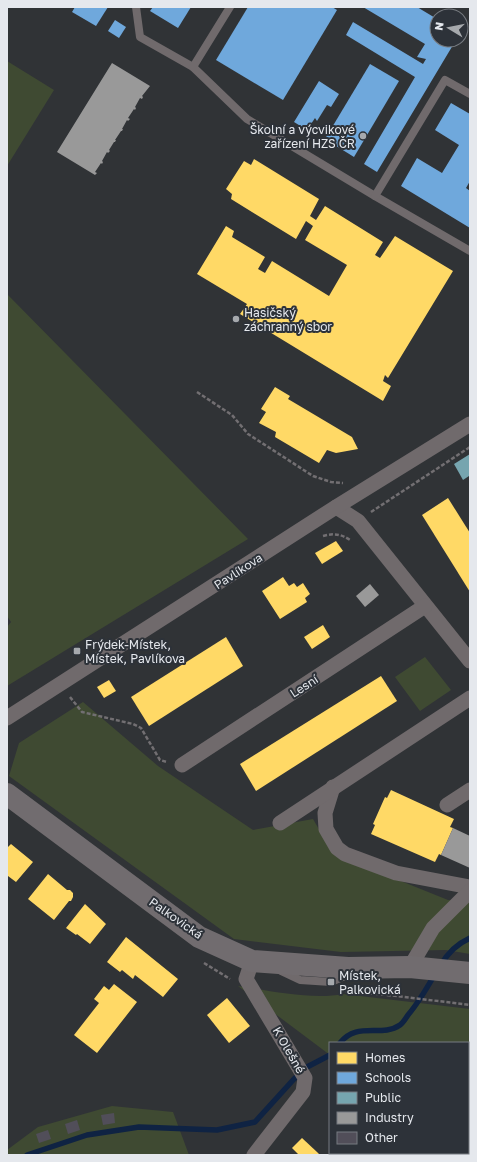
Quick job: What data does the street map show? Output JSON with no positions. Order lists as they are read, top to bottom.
{
  "streets": {
    "street": [
      "Pavlíkova",
      "Lesní",
      "Palkovická",
      "K Olešné"
    ]
  },
  "crossings": [
    ["Palkovická", "K Olešné"]
  ],
  "places": {
    "other": ["Školní a výcvikové zařízení HZS ČR", "Hasičský záchranný sbor"],
    "transit": ["Frýdek-Místek, Místek, Pavlíkova", "Místek, Palkovická"]
  },
  "legend": [
    "Homes",
    "Schools",
    "Public",
    "Industry",
    "Other"
  ],
  "north": "left"
}
